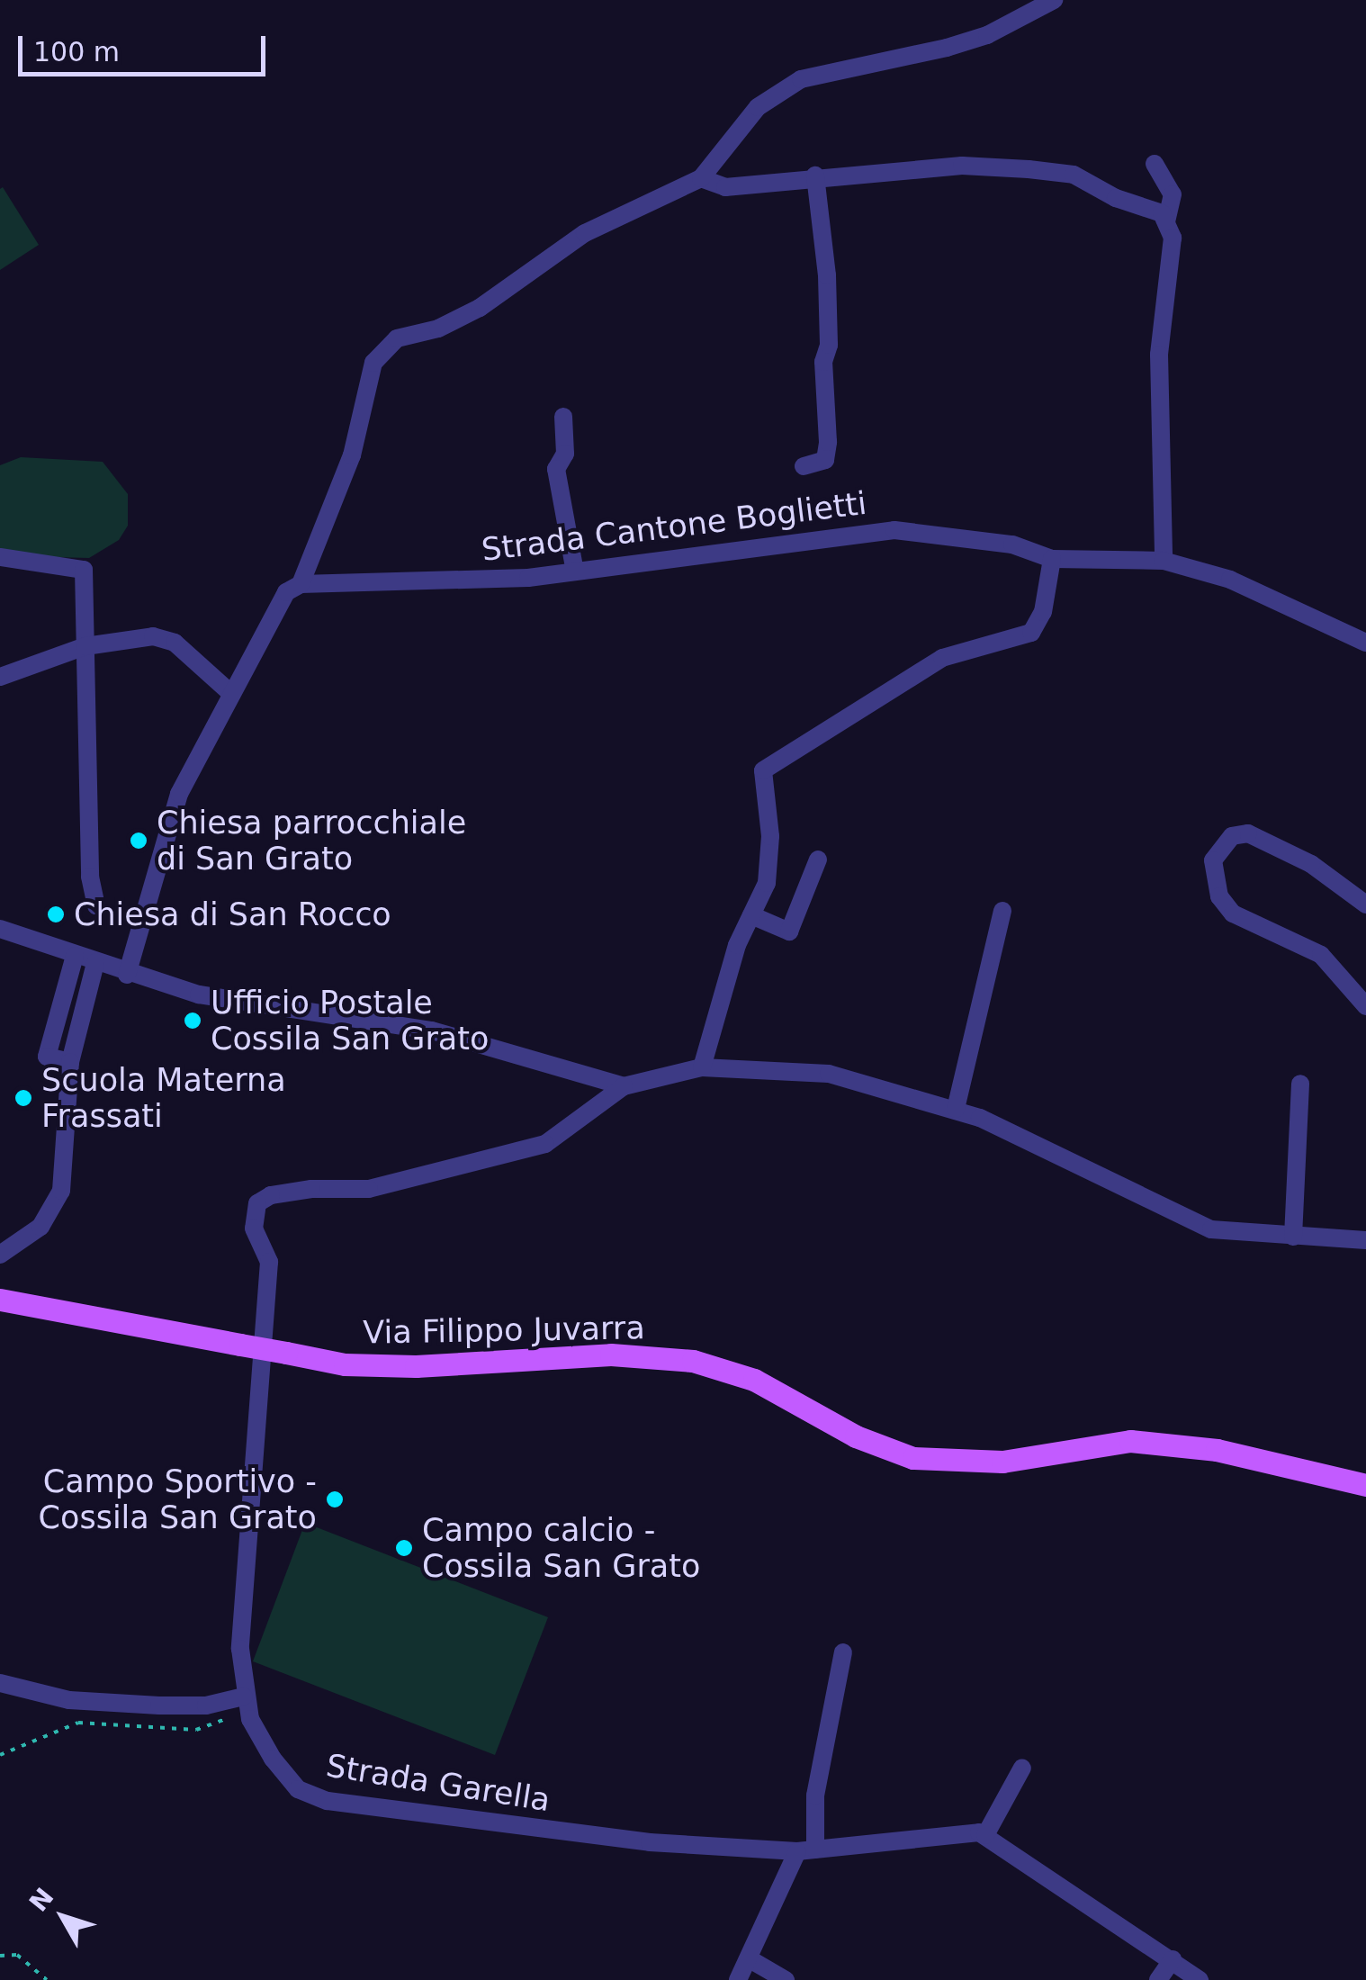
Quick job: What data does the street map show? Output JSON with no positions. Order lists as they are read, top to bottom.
{
  "streets": {
    "main road": ["Via Filippo Juvarra"],
    "street": ["Strada Cantone Boglietti", "Strada Garella"]
  },
  "places": [
    "Chiesa parrocchiale di San Grato",
    "Chiesa di San Rocco",
    "Ufficio Postale Cossila San Grato",
    "Scuola Materna Frassati",
    "Campo Sportivo - Cossila San Grato",
    "Campo calcio - Cossila San Grato"
  ],
  "scale_bar": "100 m",
  "north": "top left"
}
